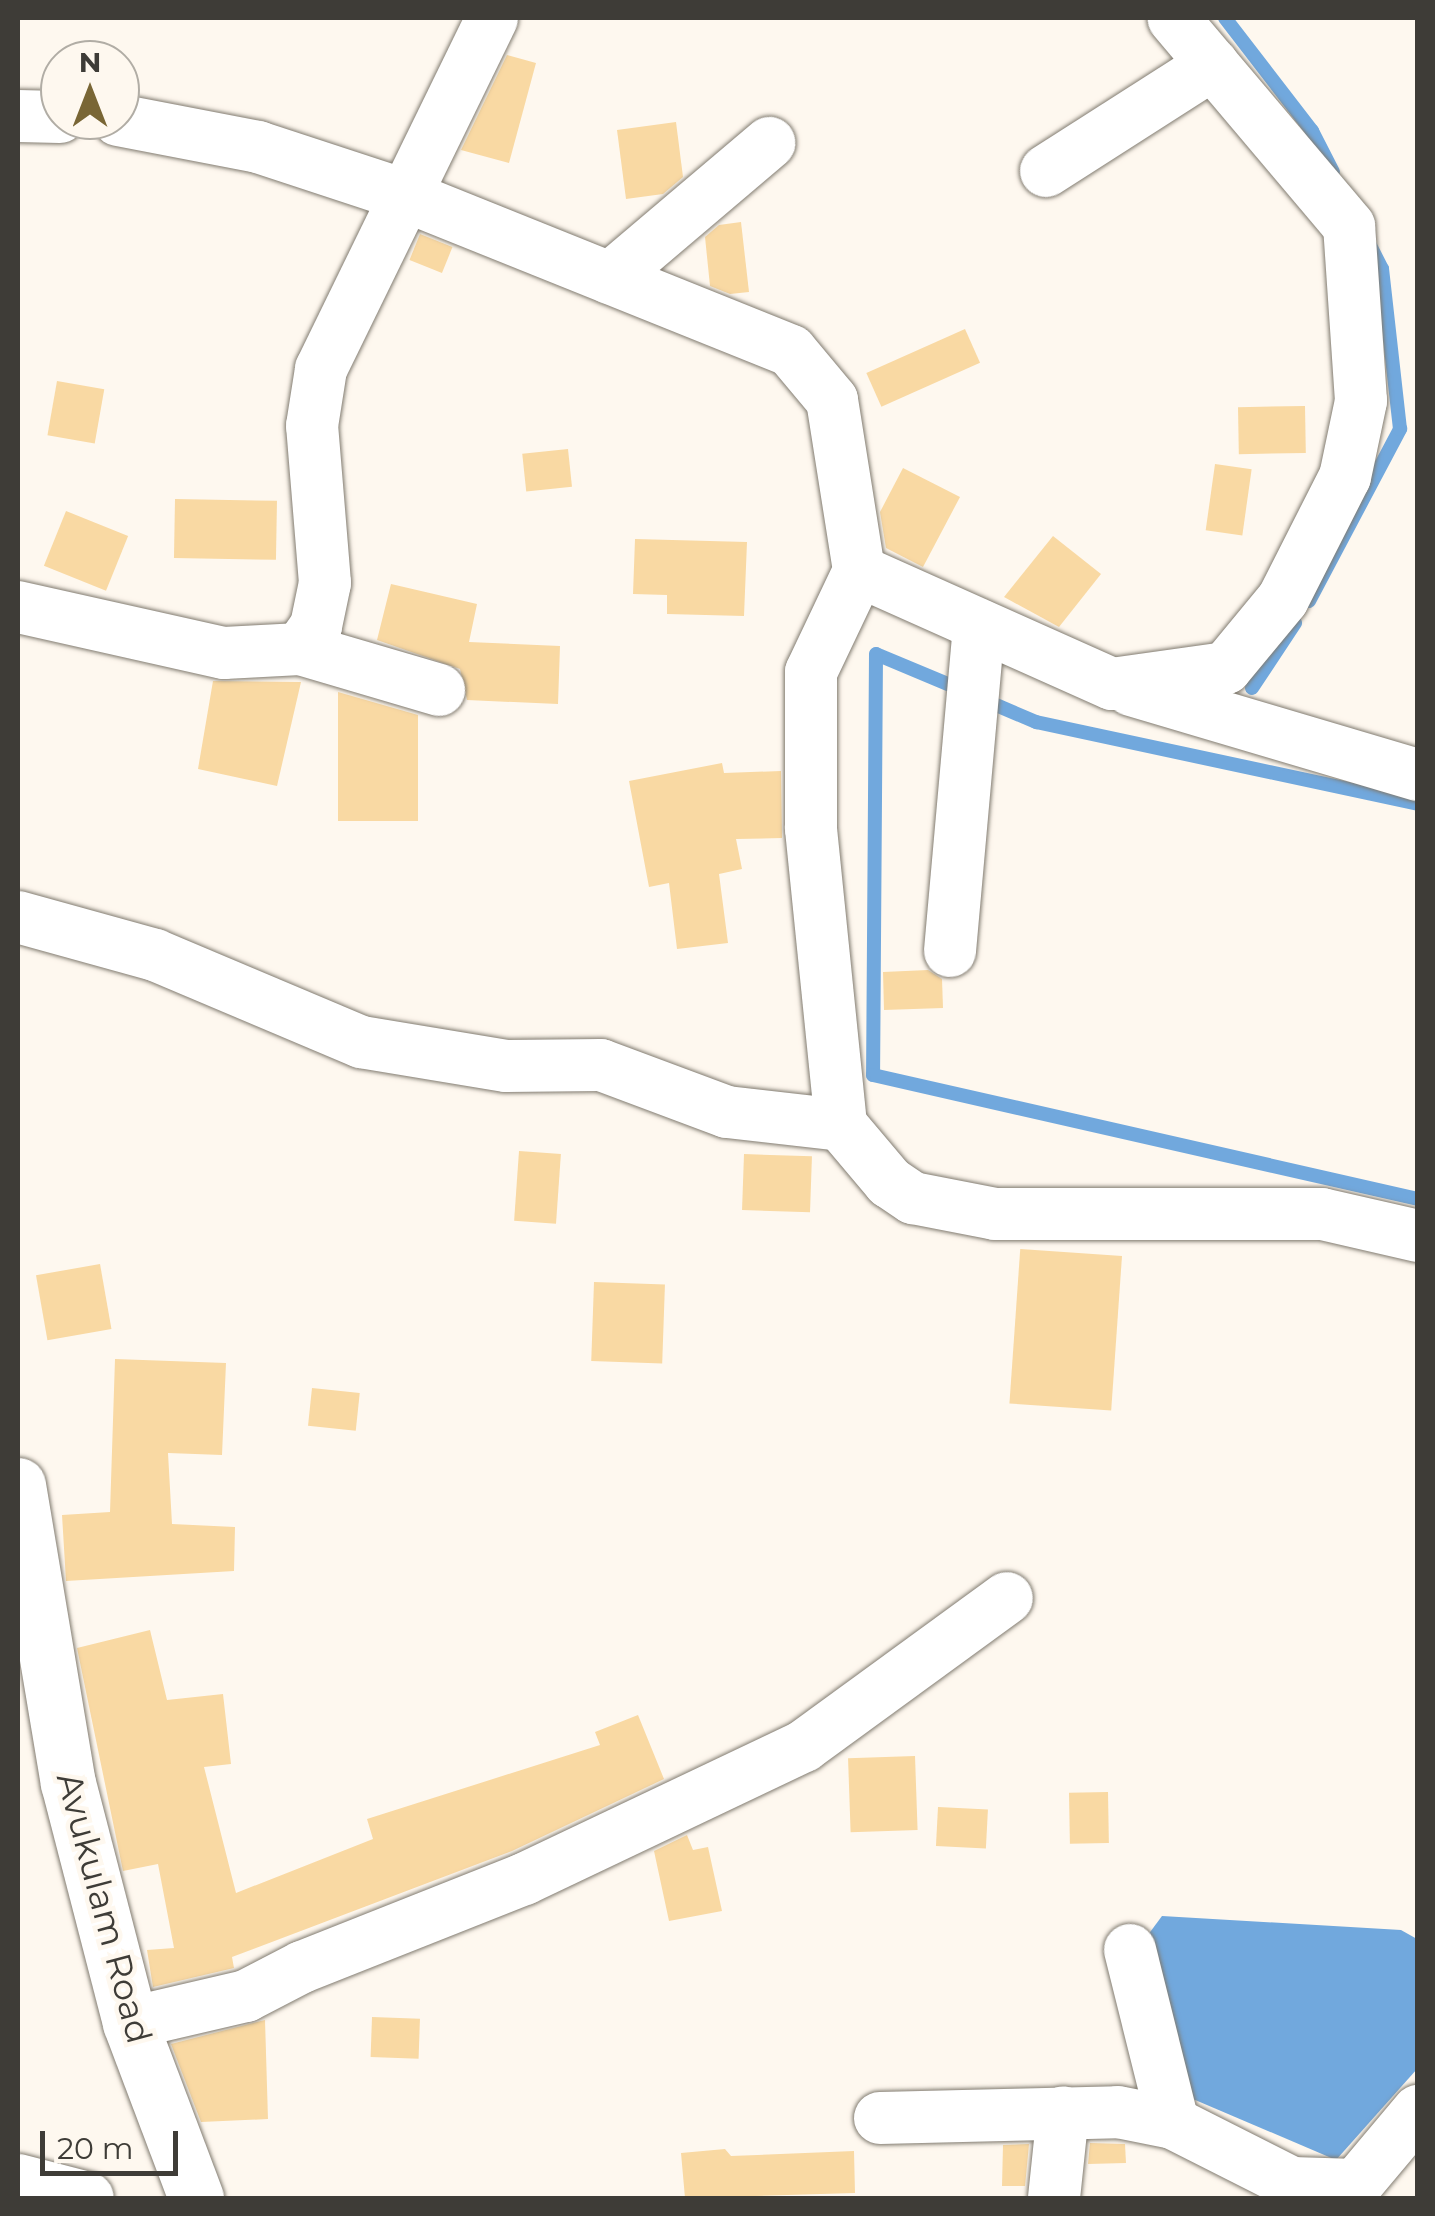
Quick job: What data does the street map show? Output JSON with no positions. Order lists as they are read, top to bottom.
{
  "streets": {
    "main road": ["Avukulam Road"]
  },
  "scale_bar": "20 m",
  "north": "top"
}
